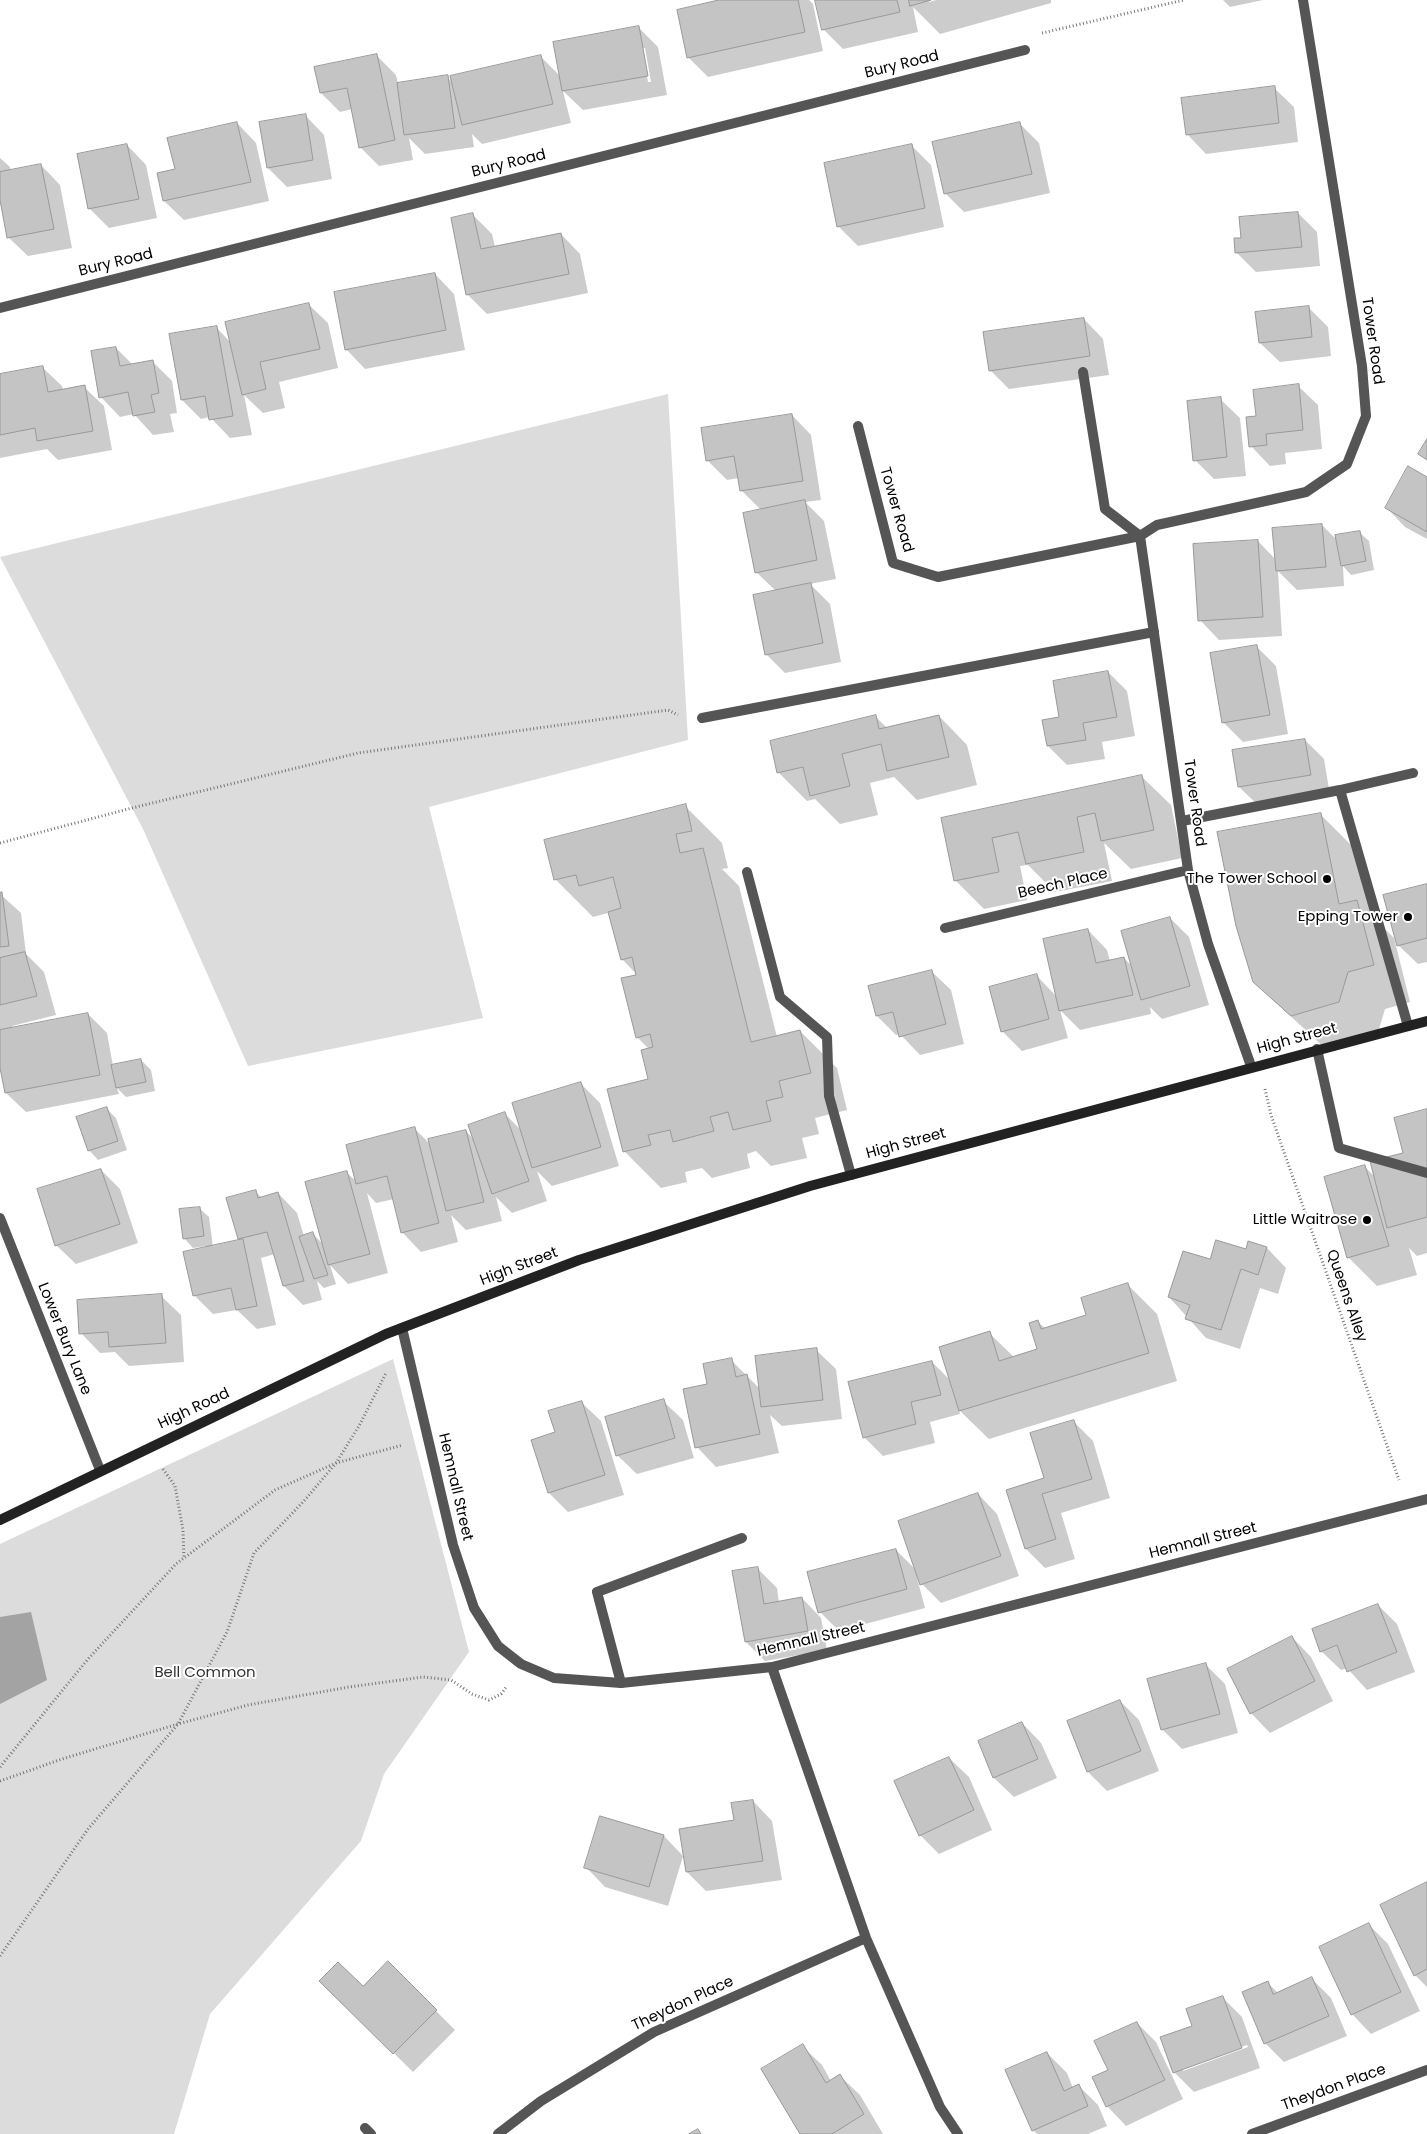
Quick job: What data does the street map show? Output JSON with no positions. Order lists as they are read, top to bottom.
{
  "streets": {
    "main road": ["High Street", "High Road"],
    "street": [
      "Bury Road",
      "Tower Road",
      "Beech Place",
      "Lower Bury Lane",
      "Hemnall Street",
      "Theydon Place"
    ],
    "path": ["Queens Alley"]
  },
  "crossings": [
    ["Tower Road", "Beech Place"],
    ["Tower Road", "High Street"],
    ["Tower Road", "Queens Alley"],
    ["High Street", "Queens Alley"],
    ["High Street", "High Road"],
    ["High Street", "Hemnall Street"],
    ["Queens Alley", "Hemnall Street"],
    ["Lower Bury Lane", "High Road"],
    ["High Road", "Hemnall Street"]
  ],
  "parks": ["Bell Common"],
  "places": ["The Tower School", "Epping Tower", "Little Waitrose"]
}
